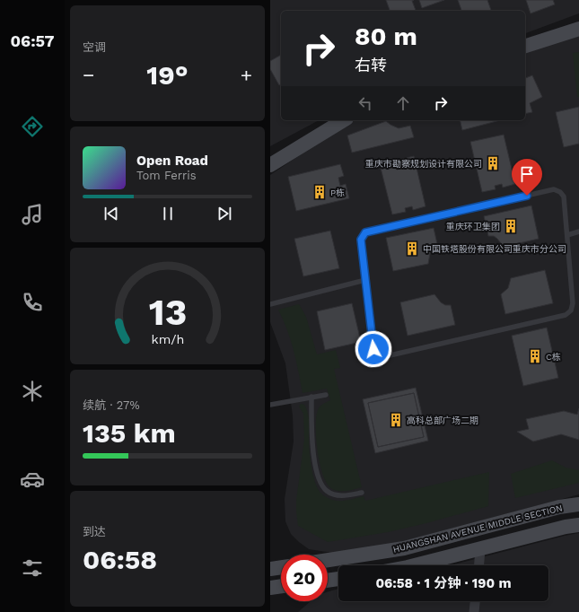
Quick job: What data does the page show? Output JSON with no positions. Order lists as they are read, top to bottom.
{
  "streets": {
    "main road": ["HUANGSHAN AVENUE MIDDLE SECTION"]
  },
  "places": {
    "building": [
      "重庆市勘察规划设计有限公司",
      "P栋",
      "重庆环卫集团",
      "中国铁塔股份有限公司重庆市分公司",
      "C栋",
      "高科总部广场二期"
    ]
  },
  "page": {
    "tabs": "06:57",
    "tile": [
      "空调",
      ["续航 · 27%", "135 km"],
      ["到达", "06:58"]
    ],
    "turn": ["80 m", "右转"],
    "heat": ["−", "19°", "+"],
    "song": ["Open Road", "Tom Ferris"],
    "limit": "20",
    "trip": "06:58 · 1 分钟 · 190 m",
    "gauge": ["13", "km/h"]
  }
}
